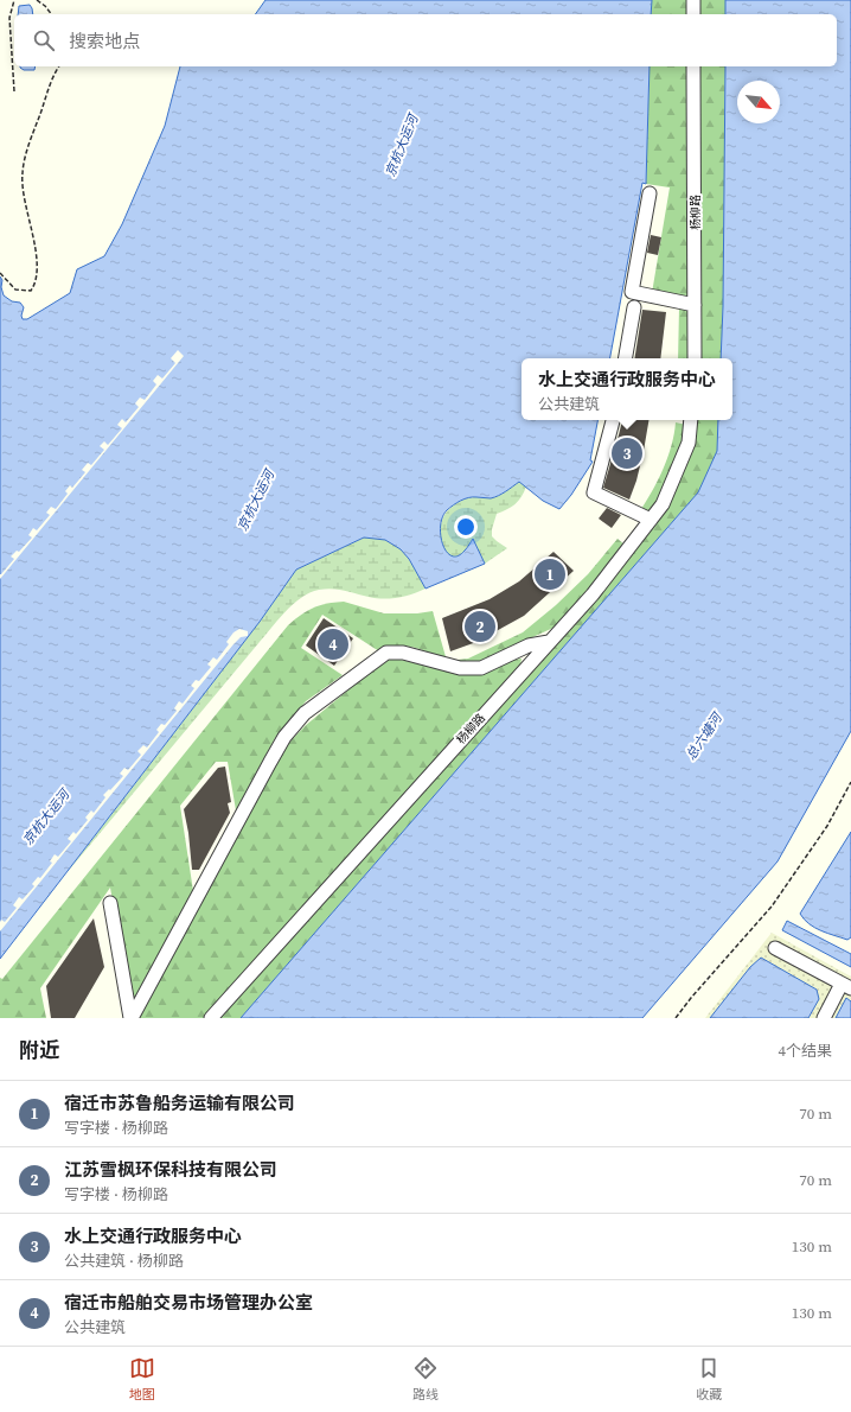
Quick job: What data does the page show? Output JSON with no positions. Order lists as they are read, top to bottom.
{
  "streets": {
    "street": ["杨柳路"]
  },
  "water": ["京杭大运河", "总六塘河"],
  "north": "bottom right",
  "page": {
    "search": "搜索地点",
    "popup": ["水上交通行政服务中心", "公共建筑"],
    "pins": [
      "3",
      "1",
      "2",
      "4"
    ],
    "heading": ["附近", "4个结果"],
    "list": [
      {
        "mark": "1",
        "name": "宿迁市苏鲁船务运输有限公司",
        "note": "写字楼 · 杨柳路",
        "value": "70 m"
      },
      {
        "mark": "2",
        "name": "江苏雪枫环保科技有限公司",
        "note": "写字楼 · 杨柳路",
        "value": "70 m"
      },
      {
        "mark": "3",
        "name": "水上交通行政服务中心",
        "note": "公共建筑 · 杨柳路",
        "value": "130 m"
      },
      {
        "mark": "4",
        "name": "宿迁市船舶交易市场管理办公室",
        "note": "公共建筑",
        "value": "130 m"
      }
    ],
    "nav": ["地图", "路线", "收藏"]
  }
}
